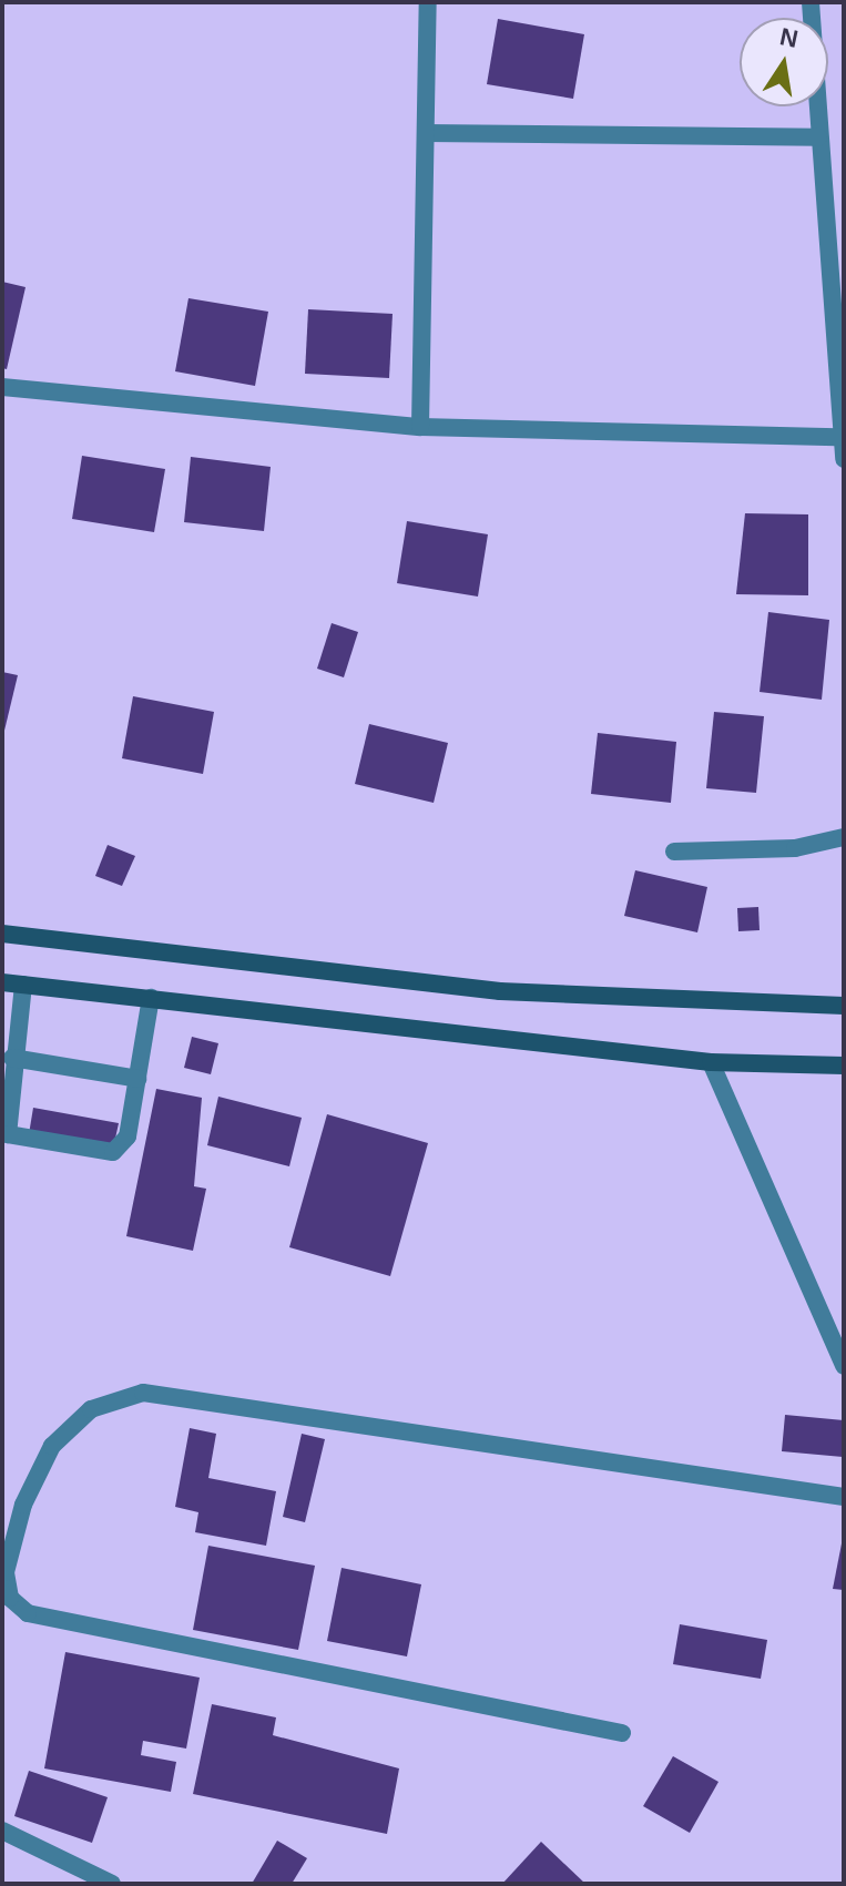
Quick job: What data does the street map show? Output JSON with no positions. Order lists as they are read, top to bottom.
{
  "north": "top"
}
